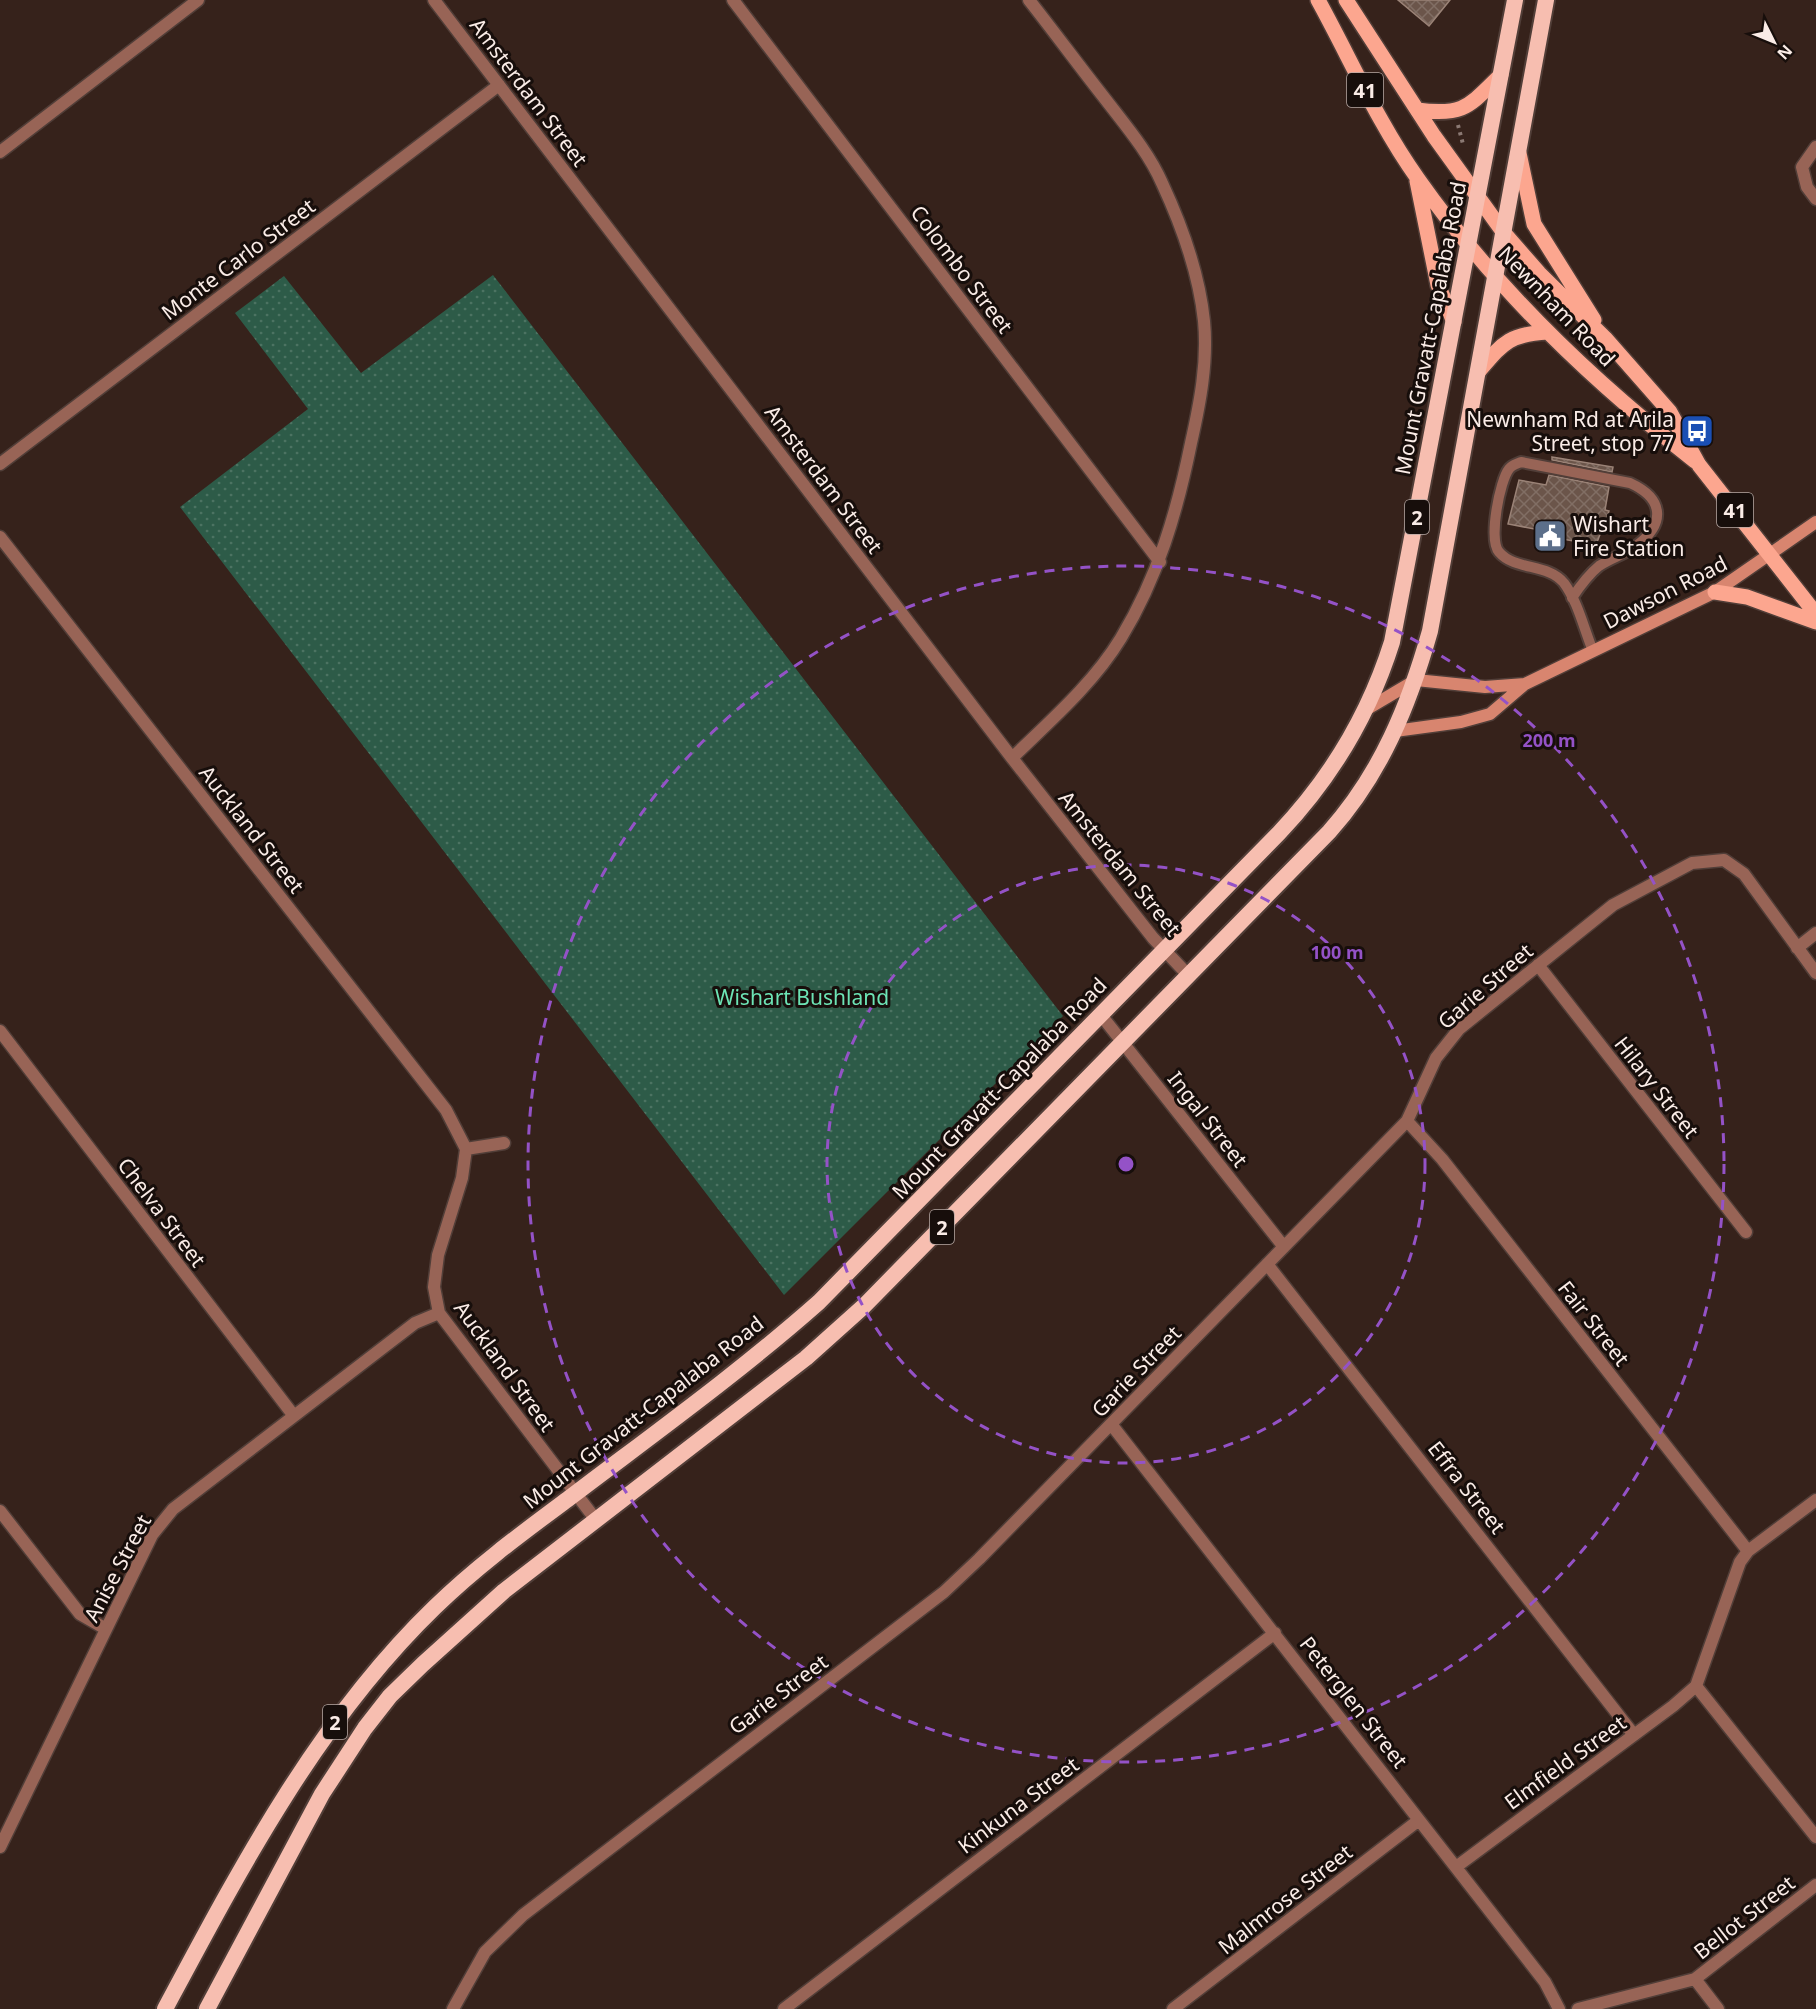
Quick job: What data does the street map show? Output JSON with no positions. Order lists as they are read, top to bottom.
{
  "streets": {
    "highway": ["Mount Gravatt-Capalaba Road", "2"],
    "main road": ["41", "Newnham Road", "Dawson Road"],
    "street": [
      "Amsterdam Street",
      "Monte Carlo Street",
      "Colombo Street",
      "Auckland Street",
      "Garie Street",
      "Hilary Street",
      "Ingal Street",
      "Chelva Street",
      "Fair Street",
      "Effra Street",
      "Anise Street",
      "Peterglen Street",
      "Elmfield Street",
      "Kinkuna Street",
      "Malmrose Street",
      "Bellot Street"
    ]
  },
  "crossings": [
    ["Amsterdam Street", "Monte Carlo Street"],
    ["Amsterdam Street", "Mount Gravatt-Capalaba Road"],
    ["Amsterdam Street", "2"],
    ["Newnham Road", "Mount Gravatt-Capalaba Road"],
    ["Newnham Road", "2"],
    ["Newnham Road", "Dawson Road"],
    ["Mount Gravatt-Capalaba Road", "Auckland Street"],
    ["Mount Gravatt-Capalaba Road", "Ingal Street"],
    ["2", "Dawson Road"],
    ["2", "Auckland Street"],
    ["2", "Ingal Street"],
    ["Auckland Street", "Anise Street"],
    ["Garie Street", "Hilary Street"],
    ["Garie Street", "Ingal Street"],
    ["Garie Street", "Fair Street"],
    ["Garie Street", "Effra Street"],
    ["Garie Street", "Peterglen Street"],
    ["Chelva Street", "Anise Street"],
    ["Effra Street", "Elmfield Street"],
    ["Peterglen Street", "Elmfield Street"],
    ["Peterglen Street", "Kinkuna Street"],
    ["Peterglen Street", "Malmrose Street"]
  ],
  "parks": ["Wishart Bushland"],
  "places": {
    "bus stop": ["Newnham Rd at Arila Street, stop 77"],
    "public building": ["Wishart Fire Station"]
  },
  "north": "bottom right",
  "rings": ["200 m", "100 m"]
}
